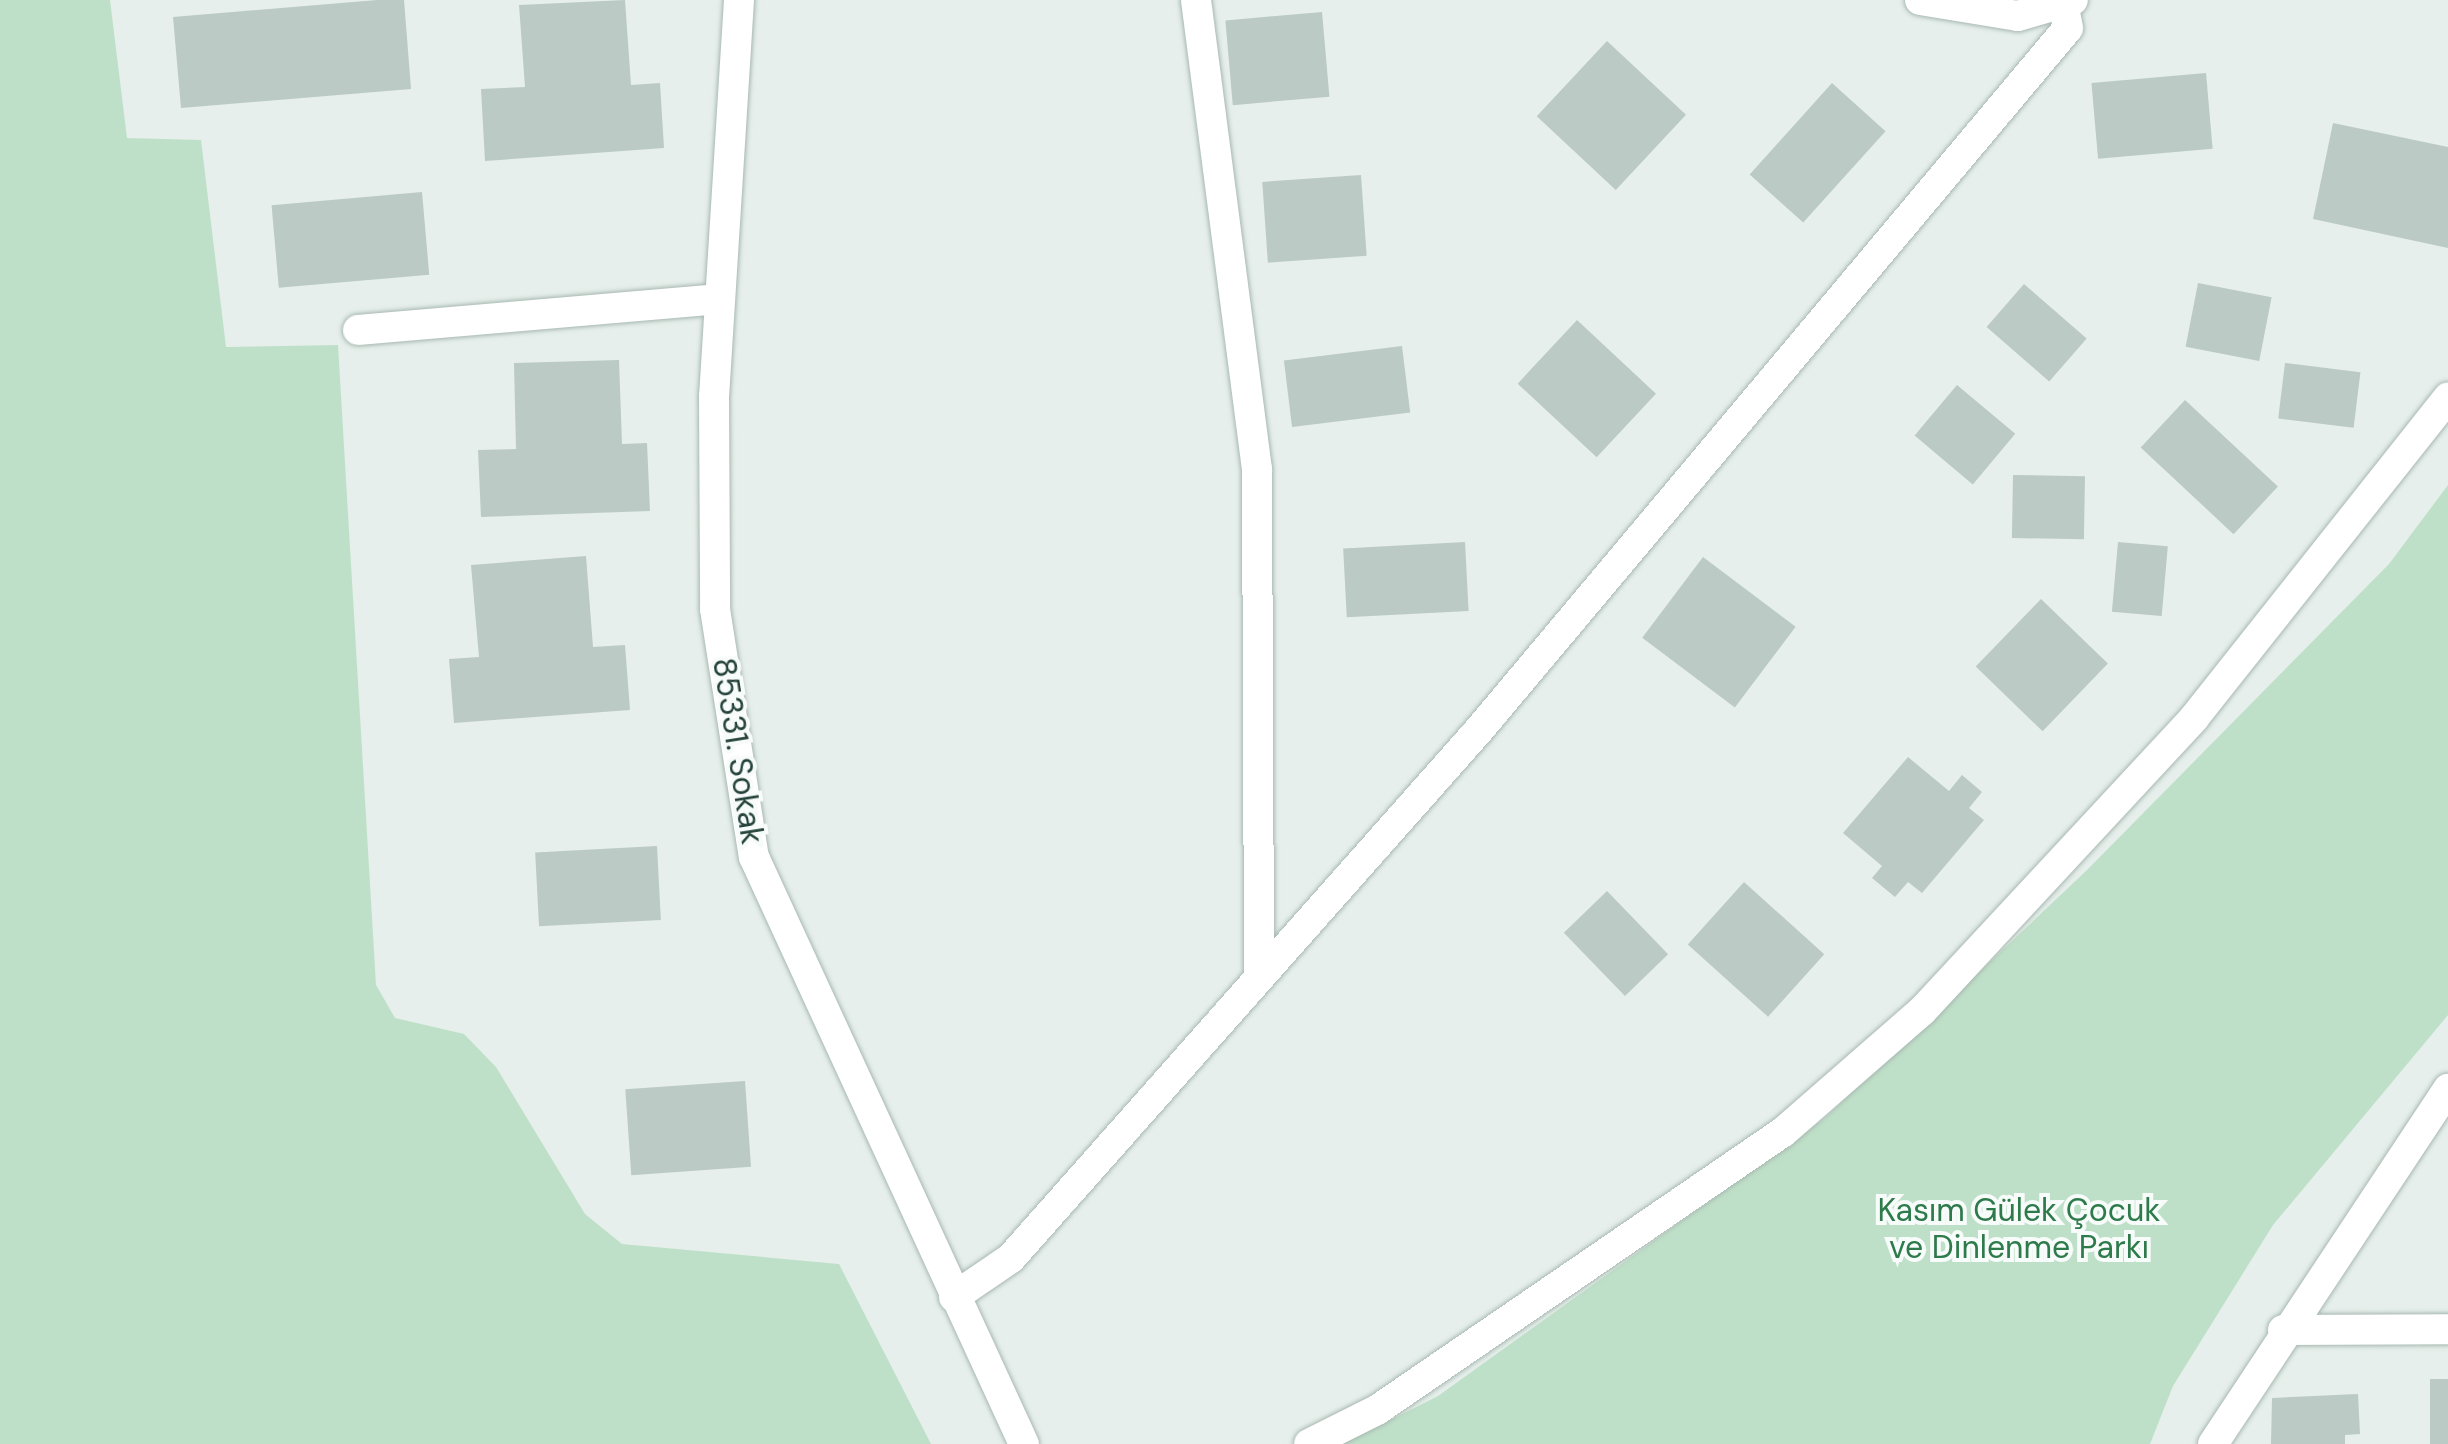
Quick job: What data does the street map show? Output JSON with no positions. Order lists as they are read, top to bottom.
{
  "streets": {
    "street": ["85331. Sokak"]
  },
  "parks": ["Kasım Gülek Çocuk ve Dinlenme Parkı"]
}
